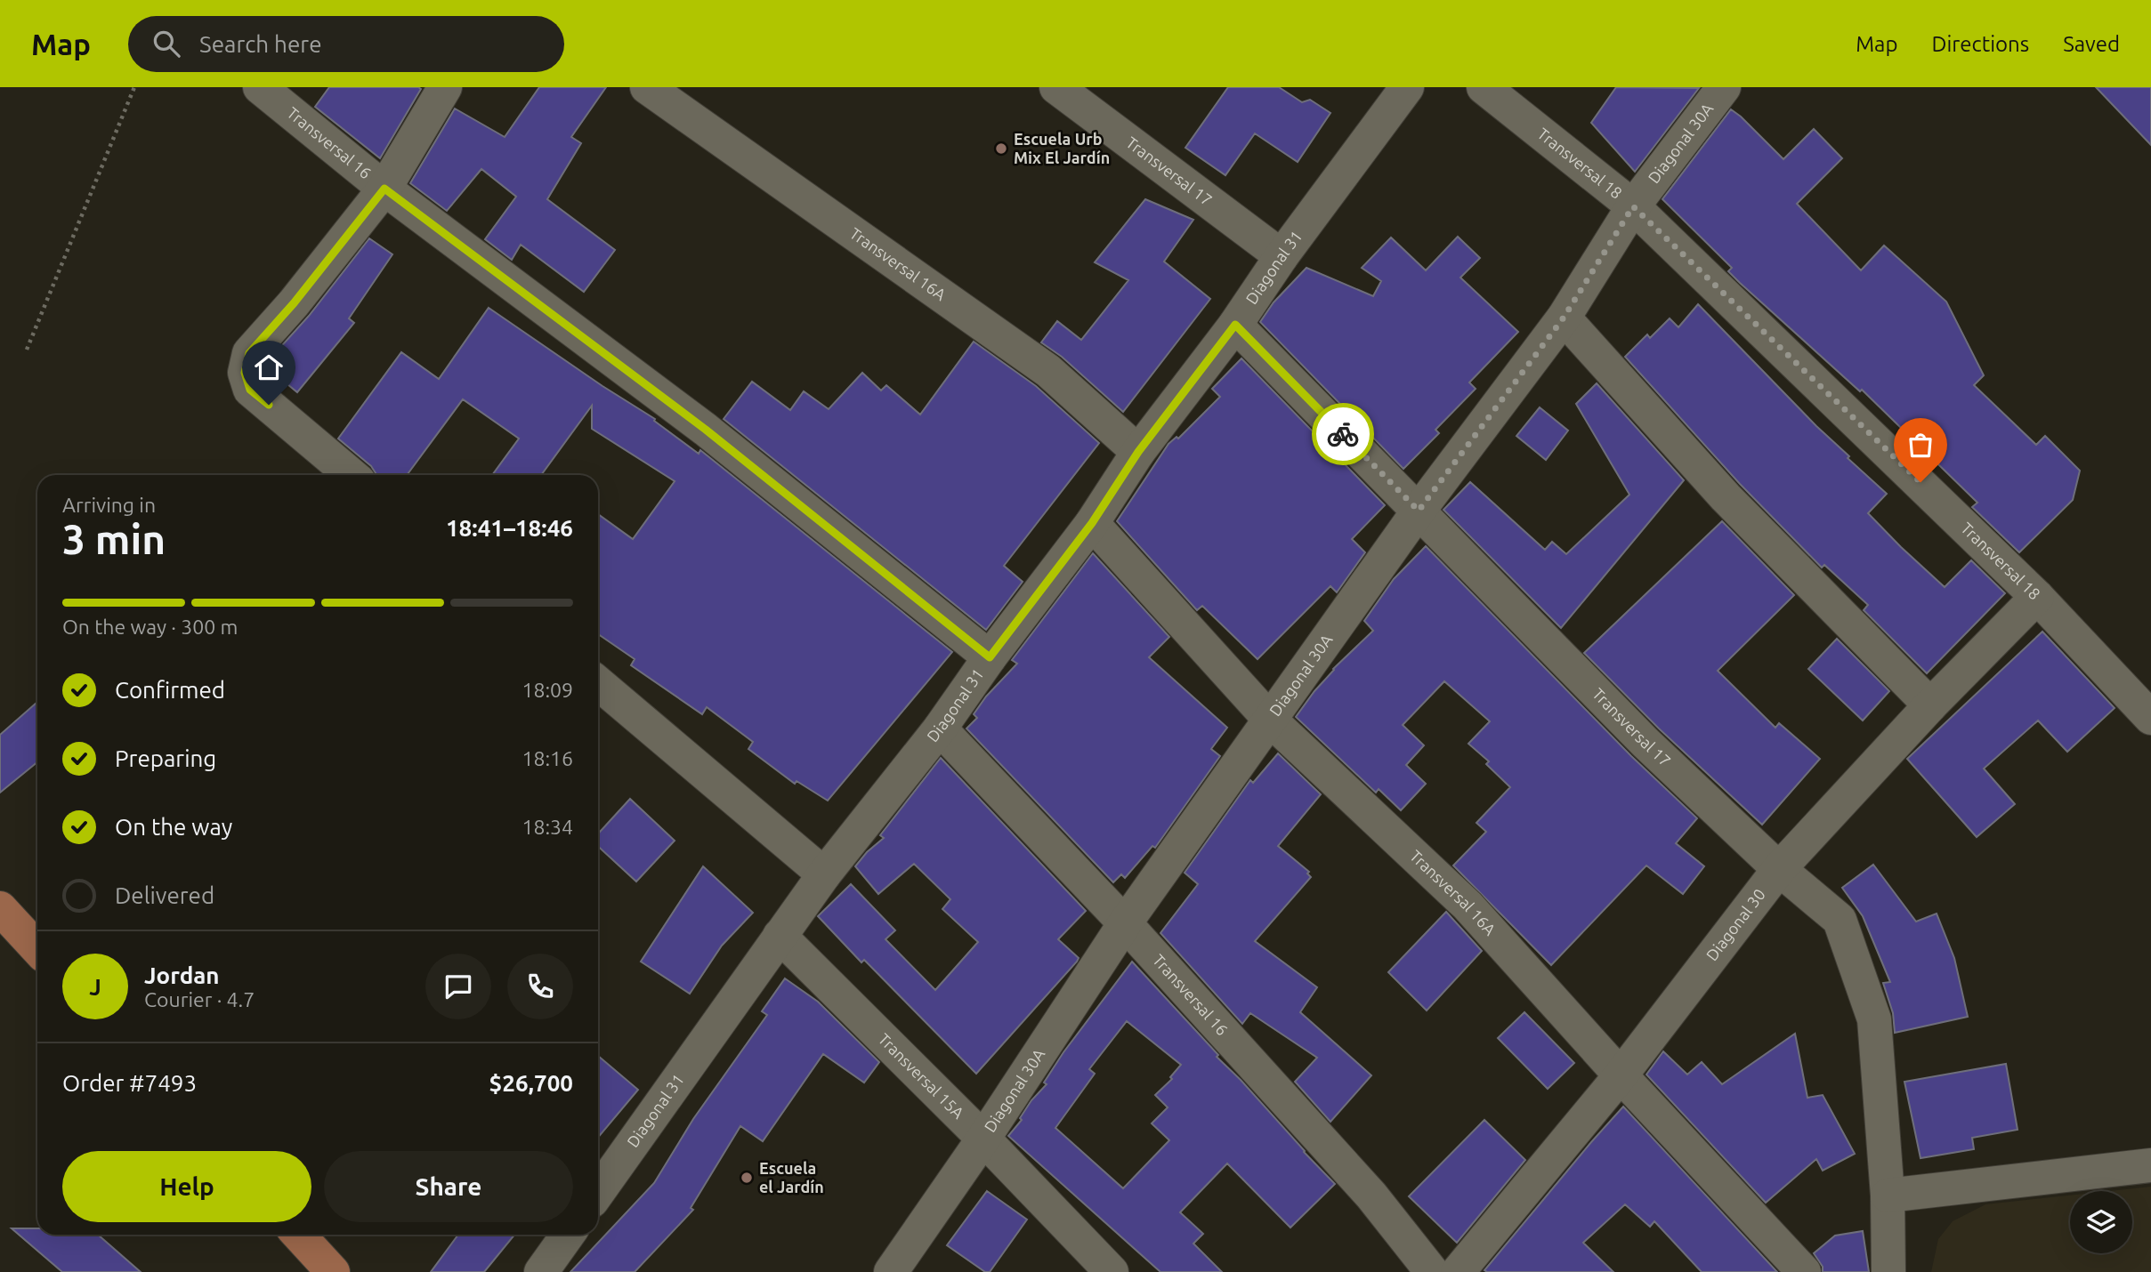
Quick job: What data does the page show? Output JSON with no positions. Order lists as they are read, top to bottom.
{
  "streets": {
    "street": [
      "Transversal 16",
      "Diagonal 30A",
      "Transversal 18",
      "Transversal 17",
      "Transversal 16A",
      "Diagonal 31",
      "Diagonal 30",
      "Transversal 15A"
    ]
  },
  "crossings": [
    ["Transversal 16", "Diagonal 30A"],
    ["Transversal 16", "Diagonal 31"],
    ["Diagonal 30A", "Transversal 18"],
    ["Diagonal 30A", "Transversal 17"],
    ["Diagonal 30A", "Transversal 16A"],
    ["Diagonal 30A", "Transversal 15A"],
    ["Transversal 18", "Diagonal 30"],
    ["Transversal 17", "Diagonal 31"],
    ["Transversal 17", "Diagonal 30"],
    ["Transversal 16A", "Diagonal 31"],
    ["Transversal 16A", "Diagonal 30"],
    ["Diagonal 31", "Transversal 15A"]
  ],
  "places": ["Escuela Urb Mix El Jardín", "Escuela el Jardín"],
  "page": {
    "header": "Map",
    "search": "Search here",
    "nav": ["Map", "Directions", "Saved"],
    "heading": ["3 min", "Arriving in", "18:41–18:46"],
    "panel": [
      "Jordan",
      "Courier · 4.7",
      "Order #7493",
      "$26,700"
    ],
    "bar": "On the way · 300 m",
    "list": [
      ["Confirmed", "18:09"],
      ["Preparing", "18:16"],
      ["On the way", "18:34"],
      "Delivered"
    ],
    "round": "J",
    "buttons": ["Help", "Share"]
  }
}
